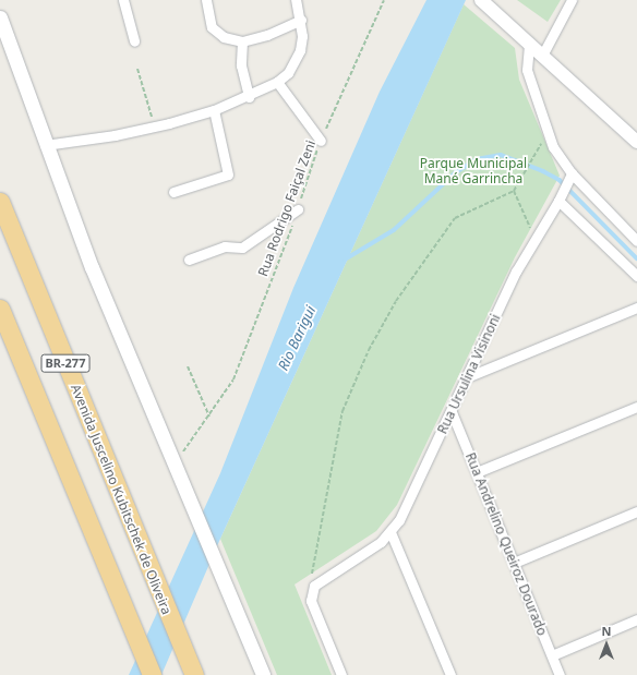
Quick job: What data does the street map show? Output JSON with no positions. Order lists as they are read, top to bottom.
{
  "streets": {
    "highway": ["BR-277", "Avenida Juscelino Kubitschek de Oliveira"],
    "street": ["Rua Ursulina Visinoni", "Rua Andrelino Queiroz Dourado"],
    "path": ["Rua Rodrigo Faiçal Zeni"]
  },
  "crossings": [
    ["Rua Ursulina Visinoni", "Rua Andrelino Queiroz Dourado"]
  ],
  "water": ["Rio Barigui"],
  "parks": ["Parque Municipal Mané Garrincha"],
  "north": "top"
}
